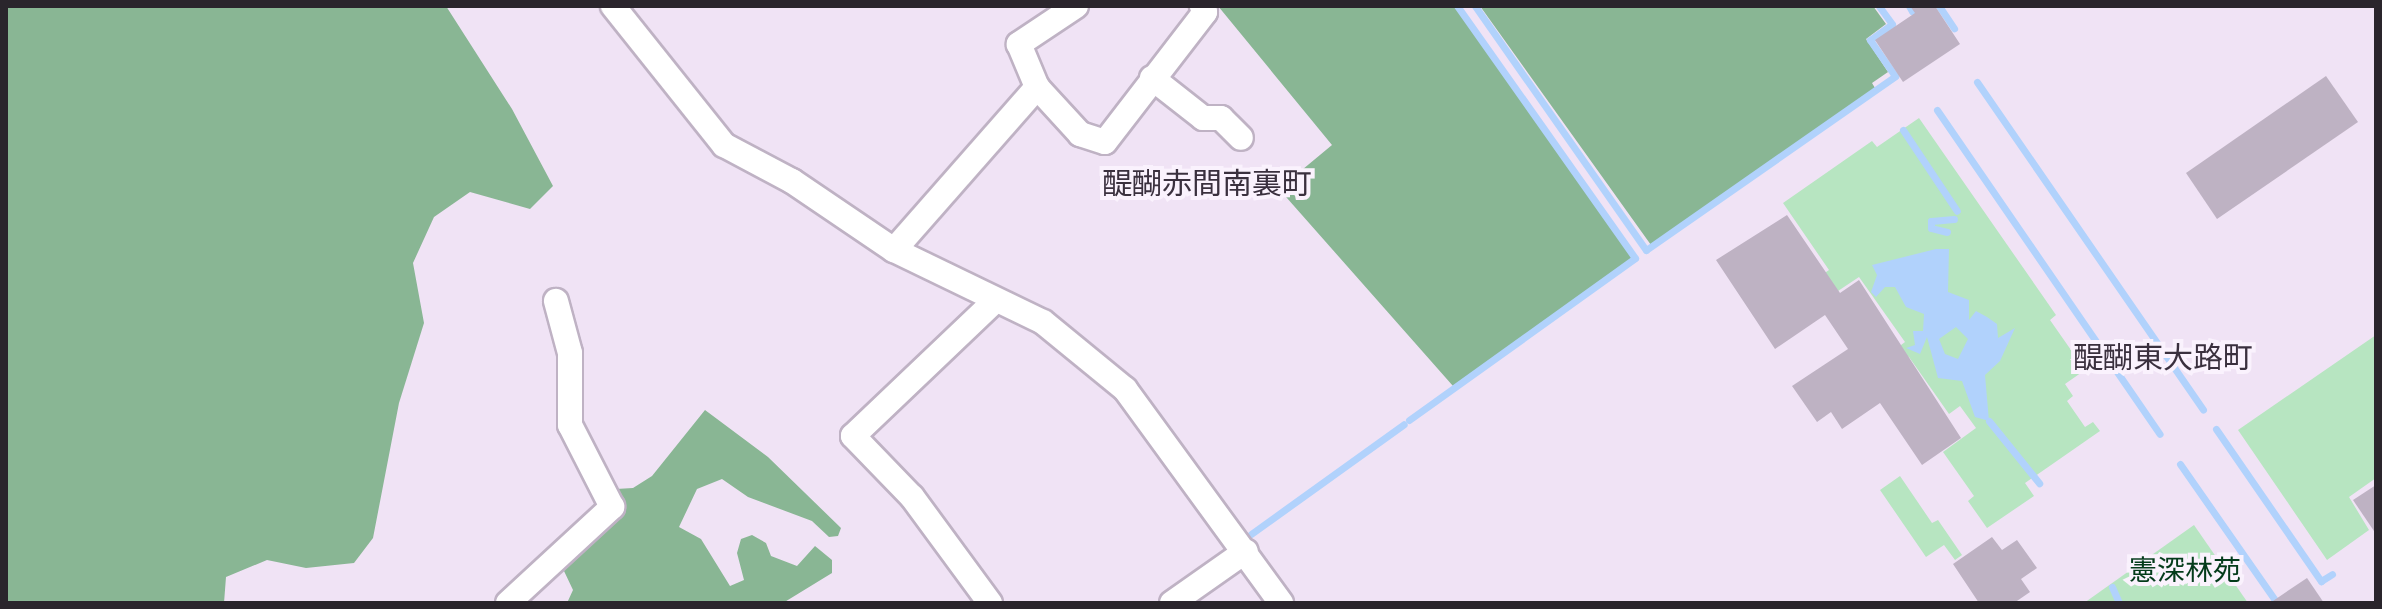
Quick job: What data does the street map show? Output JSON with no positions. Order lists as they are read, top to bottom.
{
  "districts": ["醍醐赤間南裏町", "醍醐東大路町"],
  "parks": ["憲深林苑"]
}
